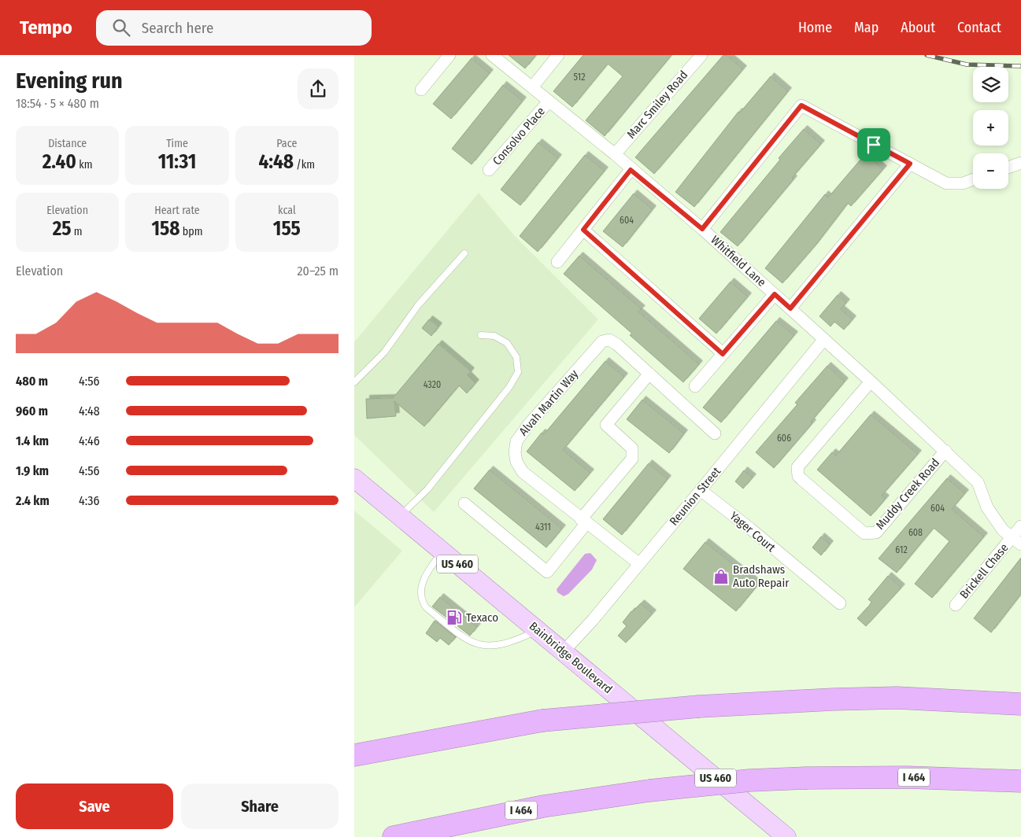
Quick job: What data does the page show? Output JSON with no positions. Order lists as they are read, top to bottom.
{
  "streets": {
    "highway": ["I 464"],
    "main road": ["US 460", "Bainbridge Boulevard"],
    "street": [
      "Marc Smiley Road",
      "Consolvo Place",
      "Whitfield Lane",
      "Alvah Martin Way",
      "Muddy Creek Road",
      "Reunion Street",
      "Yager Court",
      "Brickell Chase"
    ]
  },
  "crossings": [
    ["Marc Smiley Road", "Whitfield Lane"],
    ["Consolvo Place", "Whitfield Lane"],
    ["Whitfield Lane", "Muddy Creek Road"],
    ["Whitfield Lane", "Reunion Street"],
    ["Whitfield Lane", "Brickell Chase"],
    ["Alvah Martin Way", "Reunion Street"],
    ["Reunion Street", "Yager Court"],
    ["Reunion Street", "Bainbridge Boulevard"],
    ["US 460", "Bainbridge Boulevard"]
  ],
  "places": {
    "shop": ["Bradshaws Auto Repair"],
    "fuel station": ["Texaco"]
  },
  "house_numbers": [
    "512",
    "604",
    "4320",
    "606",
    "604",
    "4311",
    "608",
    "612"
  ],
  "page": {
    "header": "Tempo",
    "search": "Search here",
    "nav": [
      "Home",
      "Map",
      "About",
      "Contact"
    ],
    "heading": ["Evening run", "18:54 · 5 × 480 m"],
    "map_buttons": ["+", "−"],
    "stats": [
      ["Distance", "2.40 km"],
      ["Time", "11:31"],
      ["Pace", "4:48 /km"],
      ["Elevation", "25 m"],
      ["Heart rate", "158 bpm"],
      ["kcal", "155"]
    ],
    "chart": ["Elevation", "20–25 m"],
    "list": [
      {
        "name": "480 m",
        "note": "4:56"
      },
      {
        "name": "960 m",
        "note": "4:48"
      },
      {
        "name": "1.4 km",
        "note": "4:46"
      },
      {
        "name": "1.9 km",
        "note": "4:56"
      },
      {
        "name": "2.4 km",
        "note": "4:36"
      }
    ],
    "buttons": ["Save", "Share"]
  }
}
